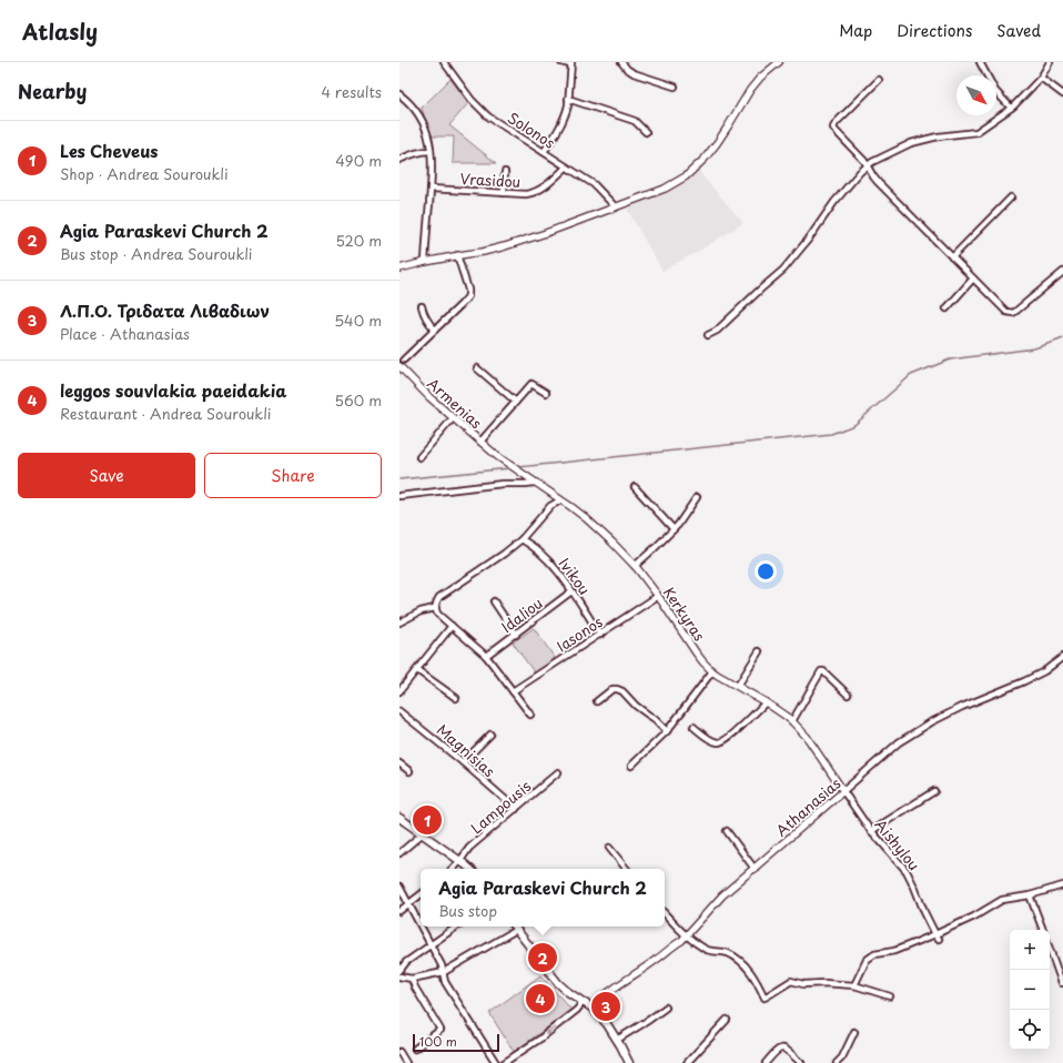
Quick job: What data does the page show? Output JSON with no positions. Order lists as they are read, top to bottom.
{
  "streets": {
    "street": [
      "Solonos",
      "Vrasidou",
      "Armenias",
      "Ivikou",
      "Kerkyras",
      "Idaliou",
      "Iasonos",
      "Magnisias",
      "Lampousis",
      "Athanasias",
      "Aishylou"
    ]
  },
  "crossings": [
    ["Solonos", "Vrasidou"],
    ["Armenias", "Kerkyras"],
    ["Ivikou", "Idaliou"],
    ["Ivikou", "Iasonos"],
    ["Kerkyras", "Iasonos"],
    ["Kerkyras", "Athanasias"],
    ["Kerkyras", "Aishylou"],
    ["Magnisias", "Lampousis"],
    ["Athanasias", "Aishylou"]
  ],
  "scale_bar": "100 m",
  "north": "bottom right",
  "page": {
    "header": "Atlasly",
    "nav": ["Map", "Directions", "Saved"],
    "heading": ["Nearby", "4 results"],
    "list": [
      {
        "mark": "1",
        "name": "Les Cheveus",
        "note": "Shop · Andrea Souroukli",
        "value": "490 m"
      },
      {
        "mark": "2",
        "name": "Agia Paraskevi Church 2",
        "note": "Bus stop · Andrea Souroukli",
        "value": "520 m"
      },
      {
        "mark": "3",
        "name": "Λ.Π.Ο. Τριδατα Λιβαδιων",
        "note": "Place · Athanasias",
        "value": "540 m"
      },
      {
        "mark": "4",
        "name": "leggos souvlakia paeidakia",
        "note": "Restaurant · Andrea Souroukli",
        "value": "560 m"
      }
    ],
    "buttons": ["Save", "Share"],
    "pins": [
      "1",
      "2",
      "4",
      "3"
    ],
    "popup": ["Agia Paraskevi Church 2", "Bus stop"],
    "map_buttons": ["+", "−"],
    "scale": "100 m"
  }
}
